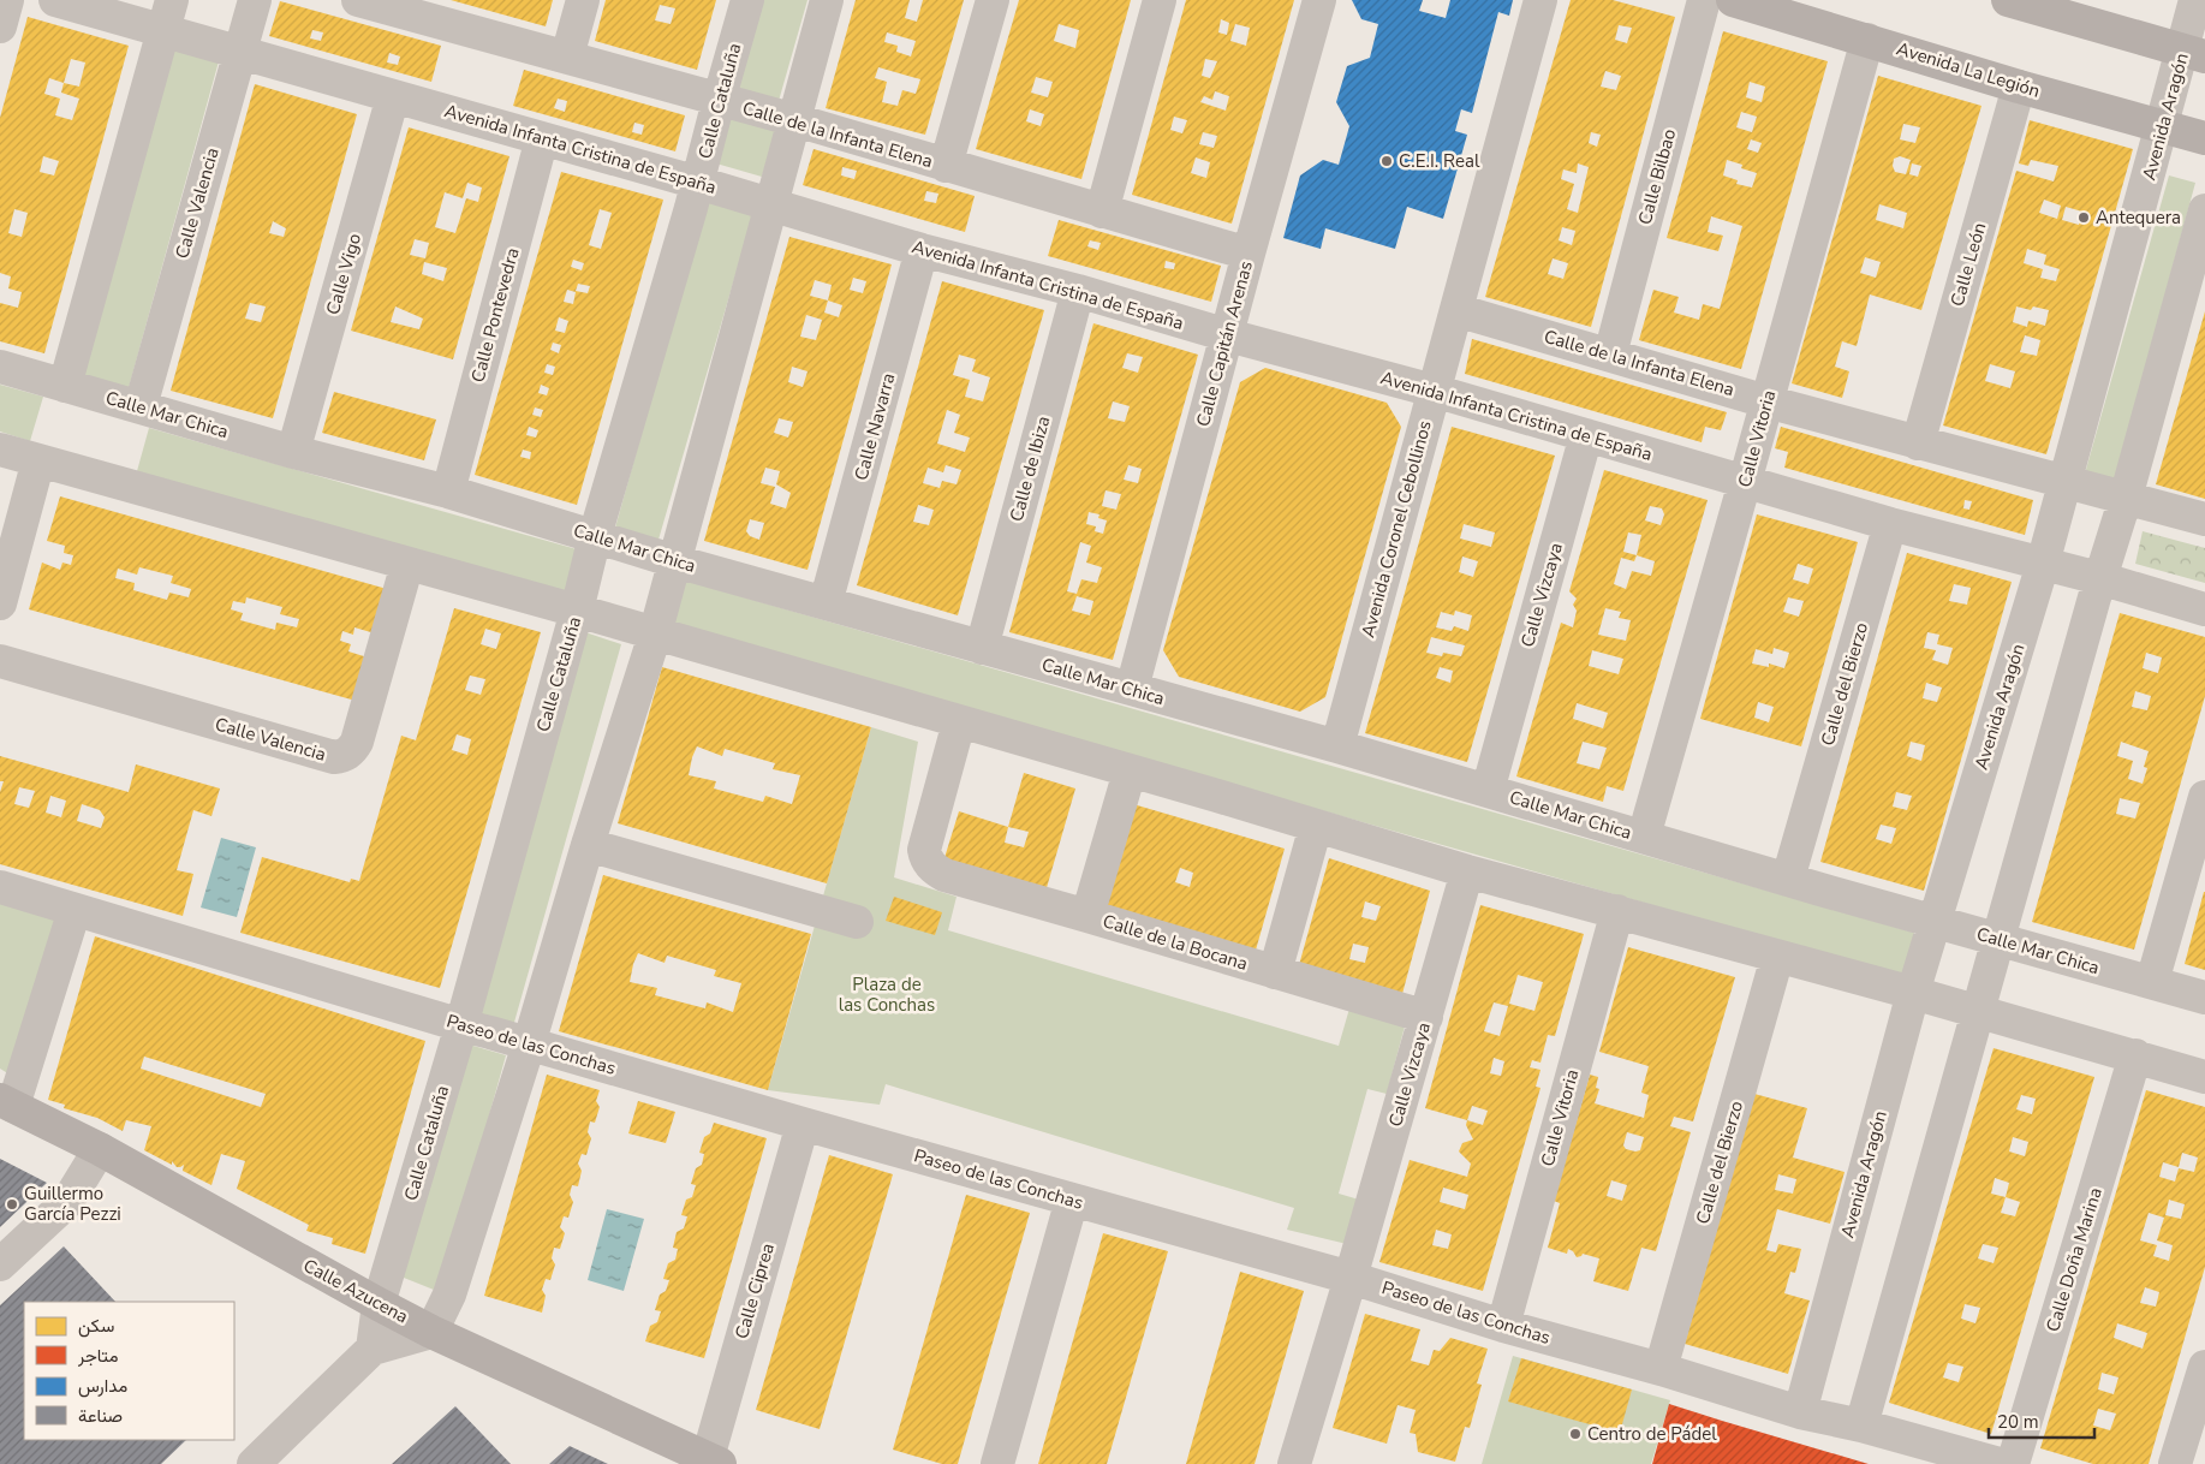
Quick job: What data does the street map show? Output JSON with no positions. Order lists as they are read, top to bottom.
{
  "streets": {
    "street": [
      "Avenida La Legión",
      "Calle Cataluña",
      "Avenida Aragón",
      "Calle de la Infanta Elena",
      "Avenida Infanta Cristina de España",
      "Calle Bilbao",
      "Calle Valencia",
      "Calle León",
      "Calle Vigo",
      "Calle Pontevedra",
      "Calle Capitán Arenas",
      "Calle Mar Chica",
      "Calle Navarra",
      "Calle Vitoria",
      "Calle de Ibiza",
      "Avenida Coronel Cebollinos",
      "Calle Vizcaya",
      "Calle del Bierzo",
      "Calle de la Bocana",
      "Paseo de las Conchas",
      "Calle Doña Marina",
      "Calle Azucena",
      "Calle Ciprea"
    ]
  },
  "crossings": [
    ["Avenida La Legión", "Avenida Aragón"],
    ["Avenida La Legión", "Calle León"],
    ["Avenida La Legión", "Calle Vitoria"],
    ["Calle Cataluña", "Calle de la Infanta Elena"],
    ["Calle Cataluña", "Avenida Infanta Cristina de España"],
    ["Calle Cataluña", "Calle Mar Chica"],
    ["Calle Cataluña", "Paseo de las Conchas"],
    ["Calle Cataluña", "Calle Azucena"],
    ["Avenida Aragón", "Calle de la Infanta Elena"],
    ["Avenida Aragón", "Avenida Infanta Cristina de España"],
    ["Avenida Aragón", "Calle Mar Chica"],
    ["Avenida Aragón", "Paseo de las Conchas"],
    ["Calle de la Infanta Elena", "Calle Bilbao"],
    ["Calle de la Infanta Elena", "Calle León"],
    ["Calle de la Infanta Elena", "Calle Capitán Arenas"],
    ["Calle de la Infanta Elena", "Calle Vitoria"],
    ["Calle de la Infanta Elena", "Avenida Coronel Cebollinos"],
    ["Avenida Infanta Cristina de España", "Calle Valencia"],
    ["Avenida Infanta Cristina de España", "Calle Vigo"],
    ["Avenida Infanta Cristina de España", "Calle Pontevedra"],
    ["Avenida Infanta Cristina de España", "Calle Capitán Arenas"],
    ["Avenida Infanta Cristina de España", "Calle Navarra"],
    ["Avenida Infanta Cristina de España", "Calle Vitoria"],
    ["Avenida Infanta Cristina de España", "Calle de Ibiza"],
    ["Avenida Infanta Cristina de España", "Avenida Coronel Cebollinos"],
    ["Avenida Infanta Cristina de España", "Calle Vizcaya"],
    ["Avenida Infanta Cristina de España", "Calle del Bierzo"],
    ["Calle Valencia", "Calle Mar Chica"],
    ["Calle Vigo", "Calle Mar Chica"],
    ["Calle Pontevedra", "Calle Mar Chica"],
    ["Calle Capitán Arenas", "Calle Mar Chica"],
    ["Calle Mar Chica", "Calle Navarra"],
    ["Calle Mar Chica", "Calle Vitoria"],
    ["Calle Mar Chica", "Calle de Ibiza"],
    ["Calle Mar Chica", "Avenida Coronel Cebollinos"],
    ["Calle Mar Chica", "Calle Vizcaya"],
    ["Calle Mar Chica", "Calle del Bierzo"],
    ["Calle Vitoria", "Paseo de las Conchas"],
    ["Calle Vizcaya", "Calle de la Bocana"],
    ["Calle Vizcaya", "Paseo de las Conchas"],
    ["Calle del Bierzo", "Paseo de las Conchas"],
    ["Paseo de las Conchas", "Calle Ciprea"],
    ["Calle Azucena", "Calle Ciprea"]
  ],
  "parks": ["Plaza de las Conchas"],
  "places": [
    "C.E.I. Real",
    "Antequera",
    "Guillermo García Pezzi",
    "Centro de Pádel"
  ],
  "legend": [
    "سكن",
    "متاجر",
    "مدارس",
    "صناعة"
  ],
  "scale_bar": "20 m"
}
